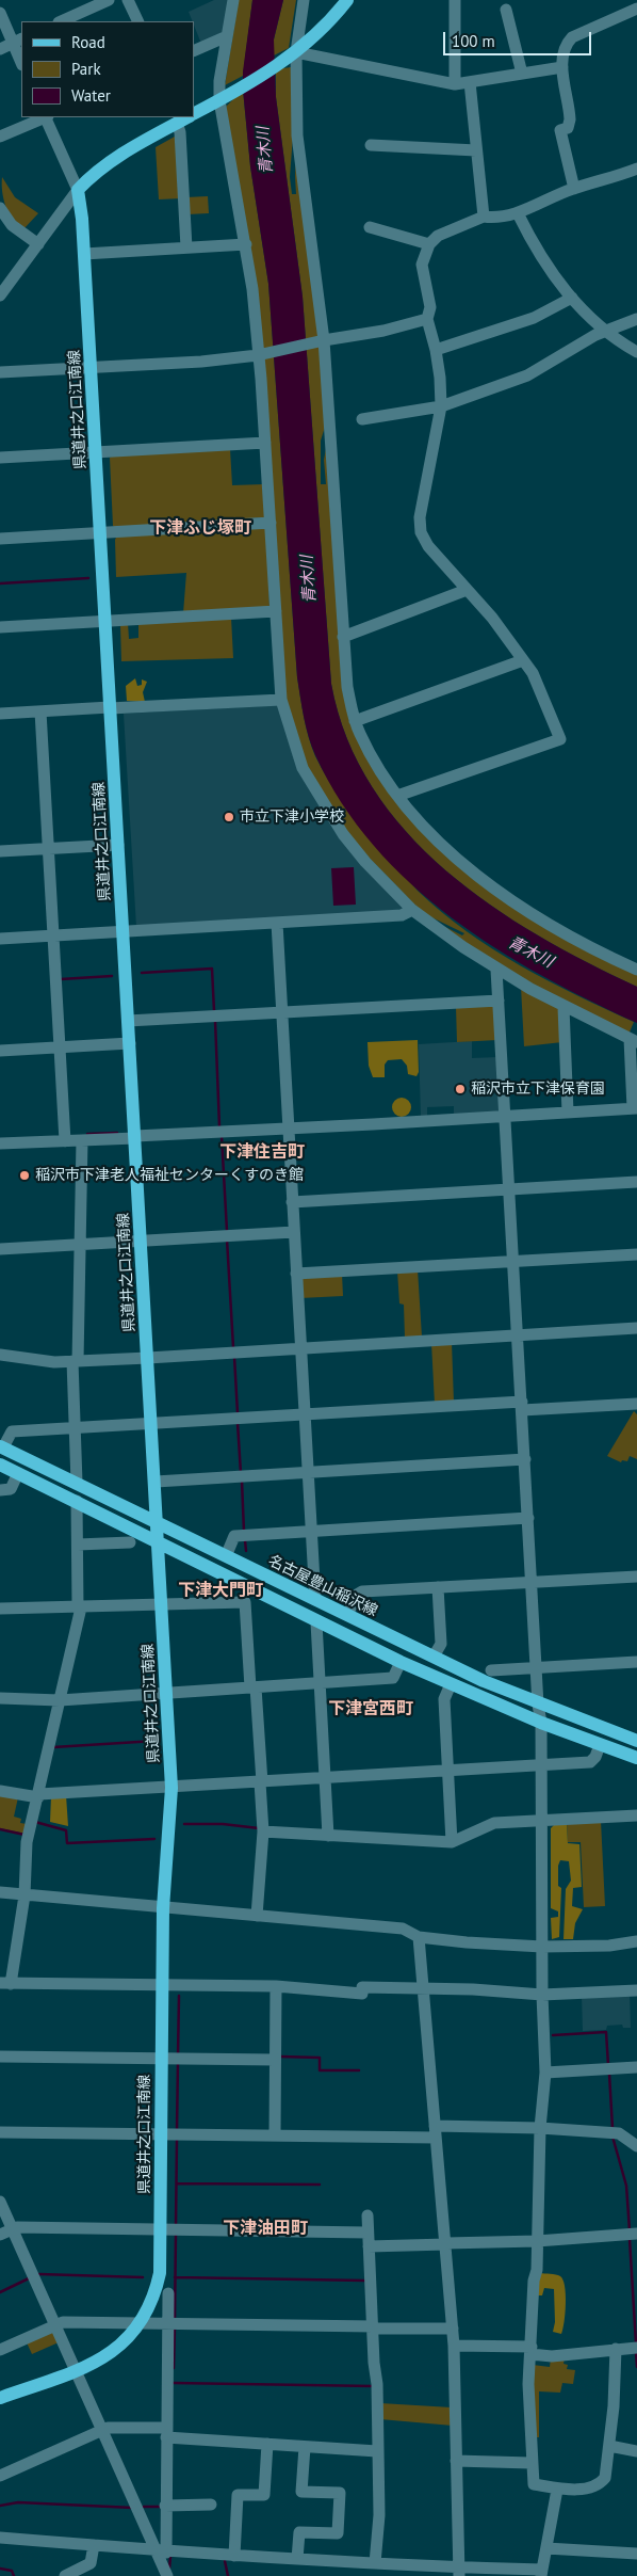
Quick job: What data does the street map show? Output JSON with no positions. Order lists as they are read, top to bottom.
{
  "streets": {
    "main road": ["県道井之口江南線", "名古屋豊山稲沢線"]
  },
  "crossings": [
    ["県道井之口江南線", "名古屋豊山稲沢線"]
  ],
  "districts": [
    "下津ふじ塚町",
    "下津住吉町",
    "下津大門町",
    "下津宮西町",
    "下津油田町"
  ],
  "water": ["青木川"],
  "places": ["市立下津小学校", "稲沢市立下津保育園", "稲沢市下津老人福祉センターくすのき館"],
  "legend": ["Road", "Park", "Water"],
  "scale_bar": "100 m"
}
